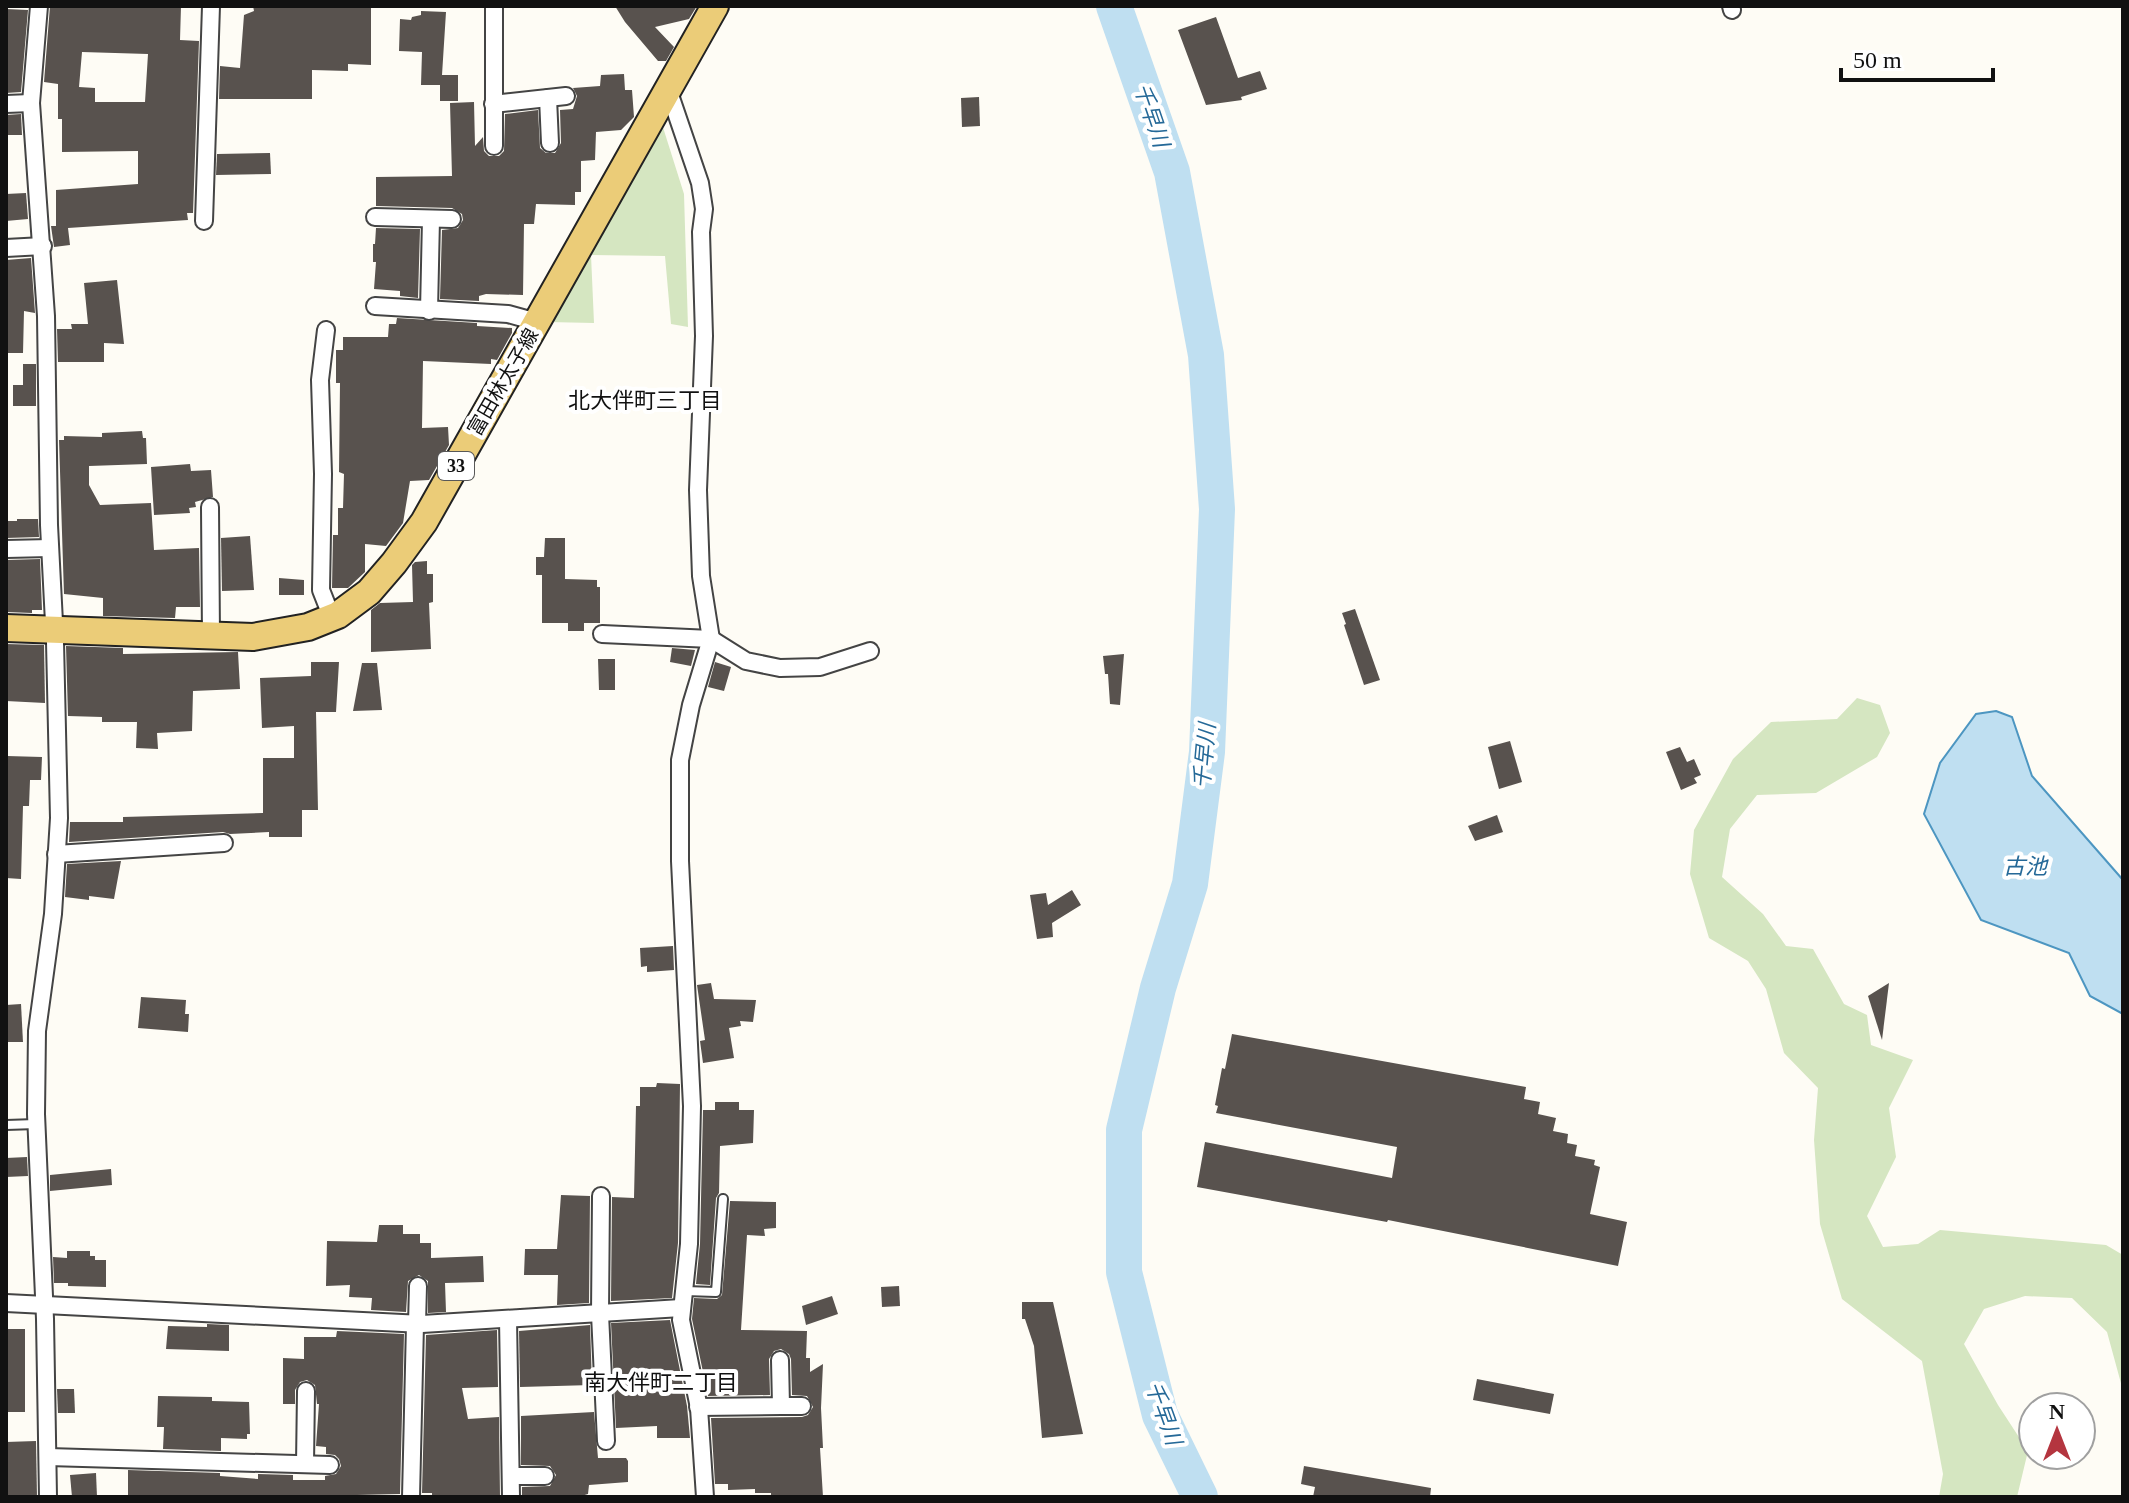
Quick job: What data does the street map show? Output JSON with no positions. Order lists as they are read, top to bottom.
{
  "streets": {
    "main road": ["富田林太子線", "33"]
  },
  "districts": ["北大伴町三丁目", "南大伴町二丁目"],
  "water": ["千早川", "古池"],
  "scale_bar": "50 m",
  "north": "top"
}
